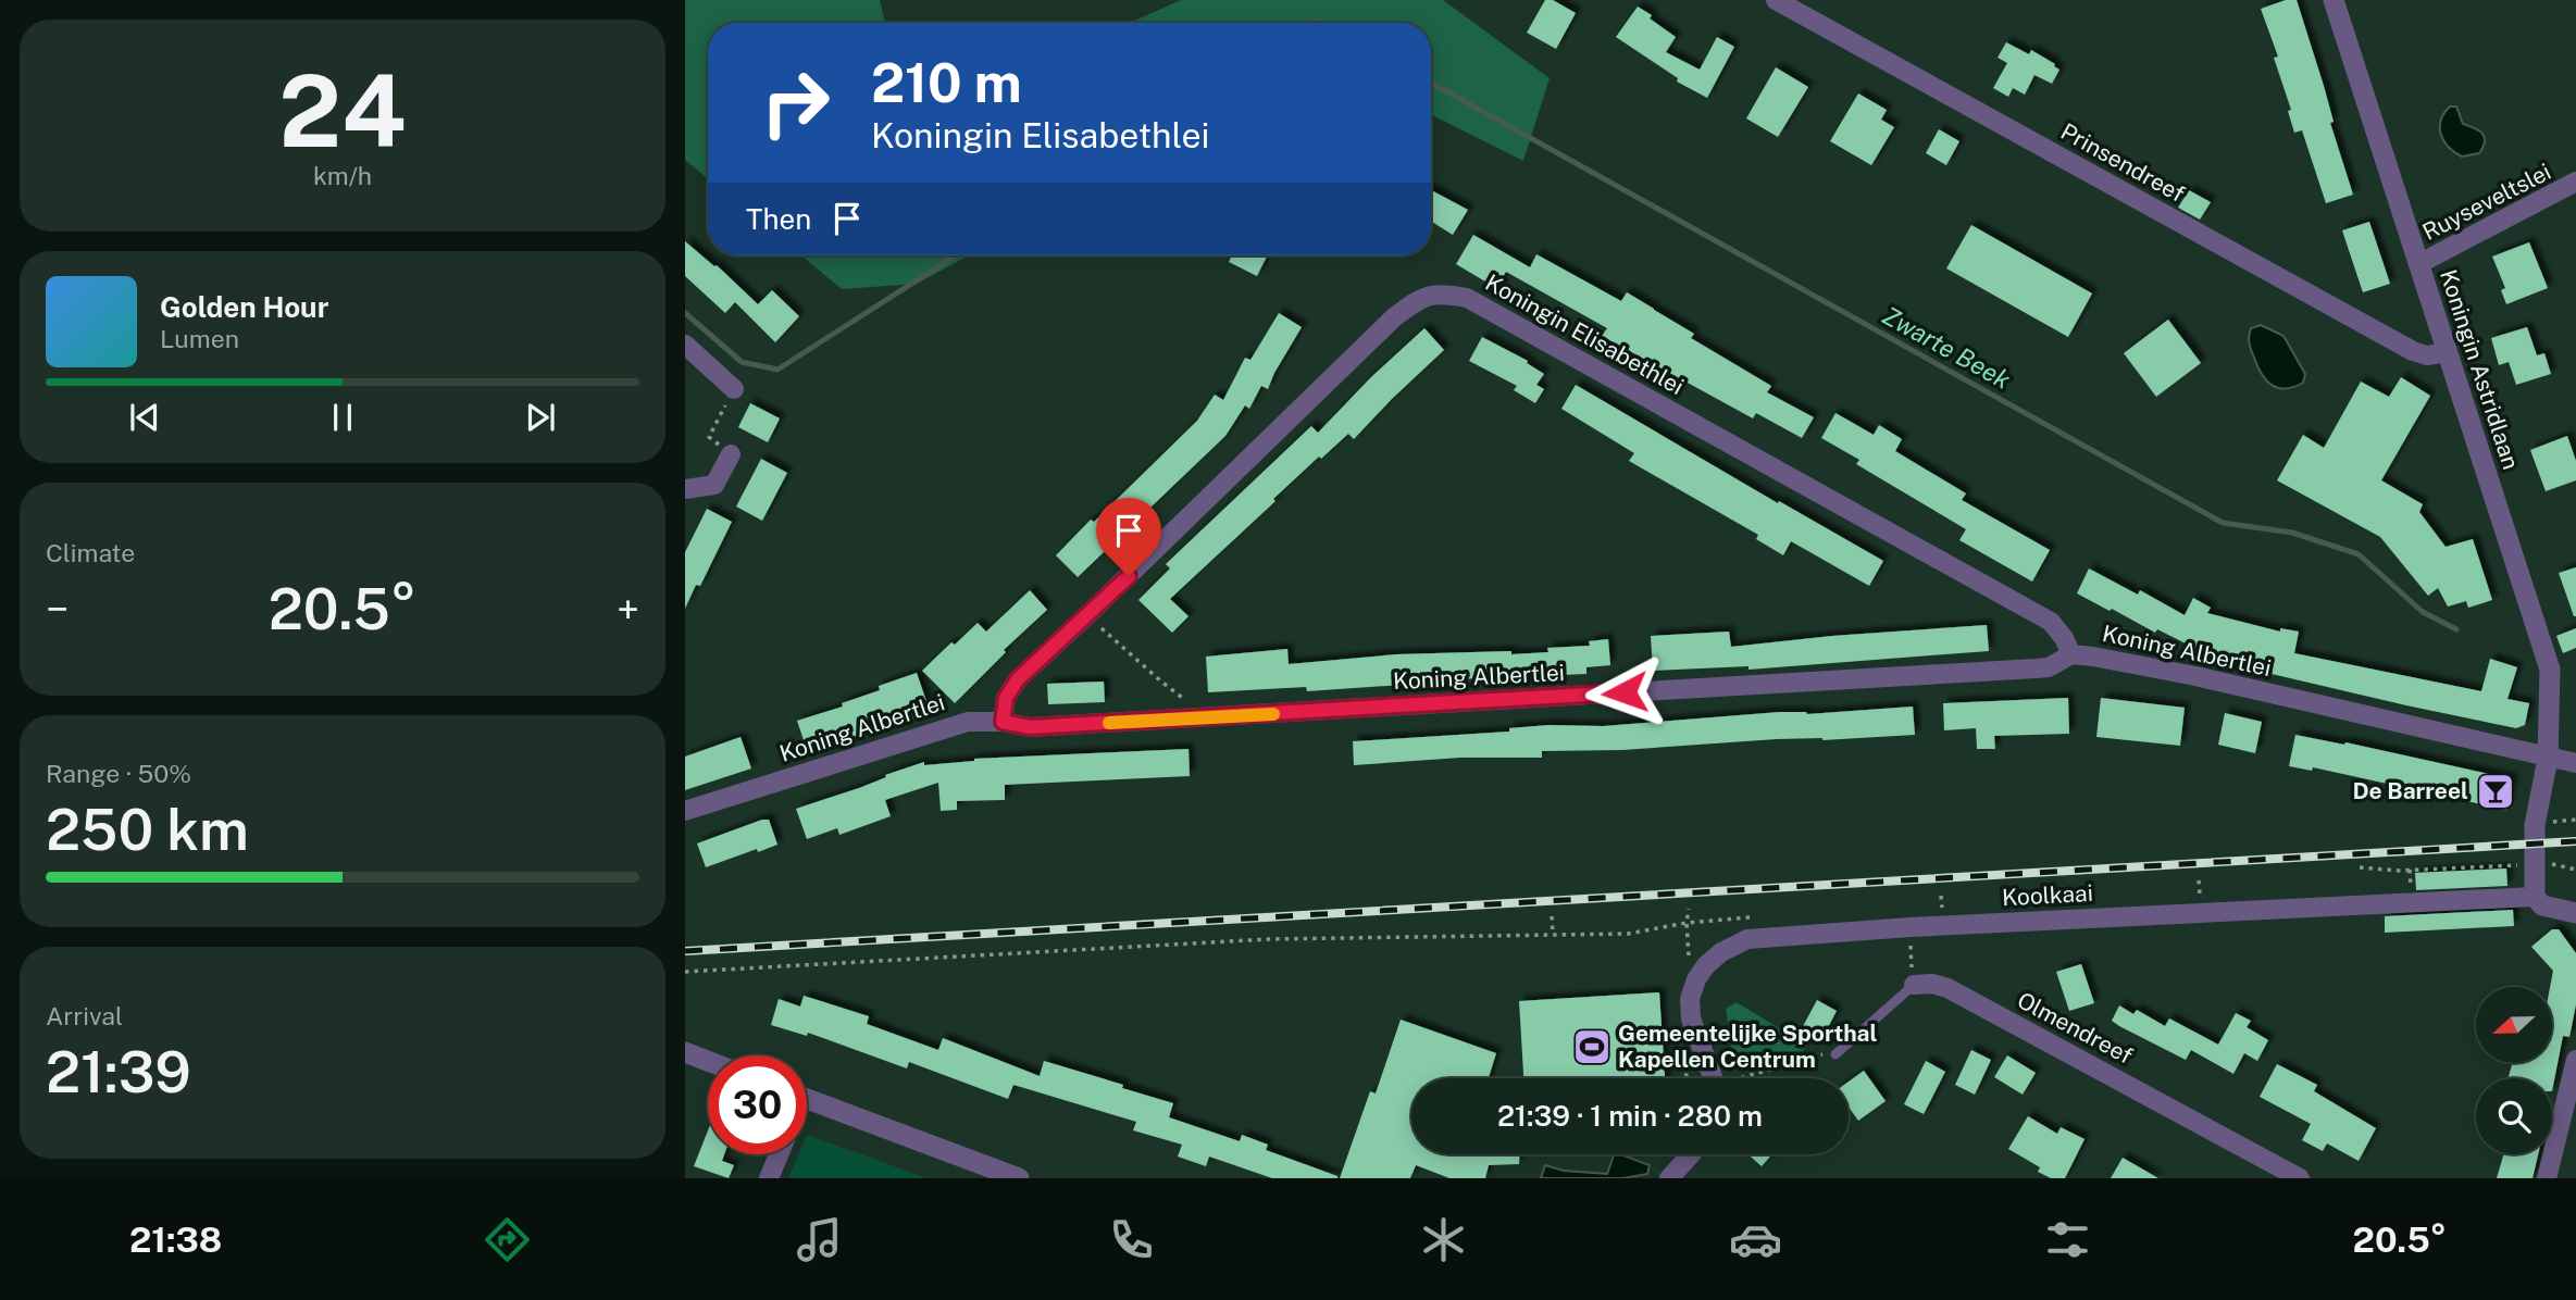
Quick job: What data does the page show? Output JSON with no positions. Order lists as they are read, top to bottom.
{
  "streets": {
    "street": [
      "Prinsendreef",
      "Ruyseveltslei",
      "Koningin Elisabethlei",
      "Koningin Astridlaan",
      "Koning Albertlei",
      "Koolkaai",
      "Olmendreef"
    ]
  },
  "crossings": [
    ["Prinsendreef", "Koningin Astridlaan"],
    ["Ruyseveltslei", "Koningin Astridlaan"],
    ["Koningin Elisabethlei", "Koning Albertlei"],
    ["Koningin Astridlaan", "Koning Albertlei"],
    ["Koningin Astridlaan", "Koolkaai"]
  ],
  "water": ["Zwarte Beek"],
  "places": {
    "bar": ["De Barreel"],
    "sports": ["Gemeentelijke Sporthal Kapellen Centrum"]
  },
  "north": "left",
  "page": {
    "tile": [
      ["24", "km/h"],
      "Climate",
      ["Range · 50%", "250 km"],
      ["Arrival", "21:39"]
    ],
    "turn": ["210 m", "Koningin Elisabethlei"],
    "then": "Then",
    "song": ["Golden Hour", "Lumen"],
    "heat": ["−", "20.5°", "+"],
    "limit": "30",
    "trip": "21:39 · 1 min · 280 m",
    "tabs": ["21:38", "20.5°"]
  }
}
